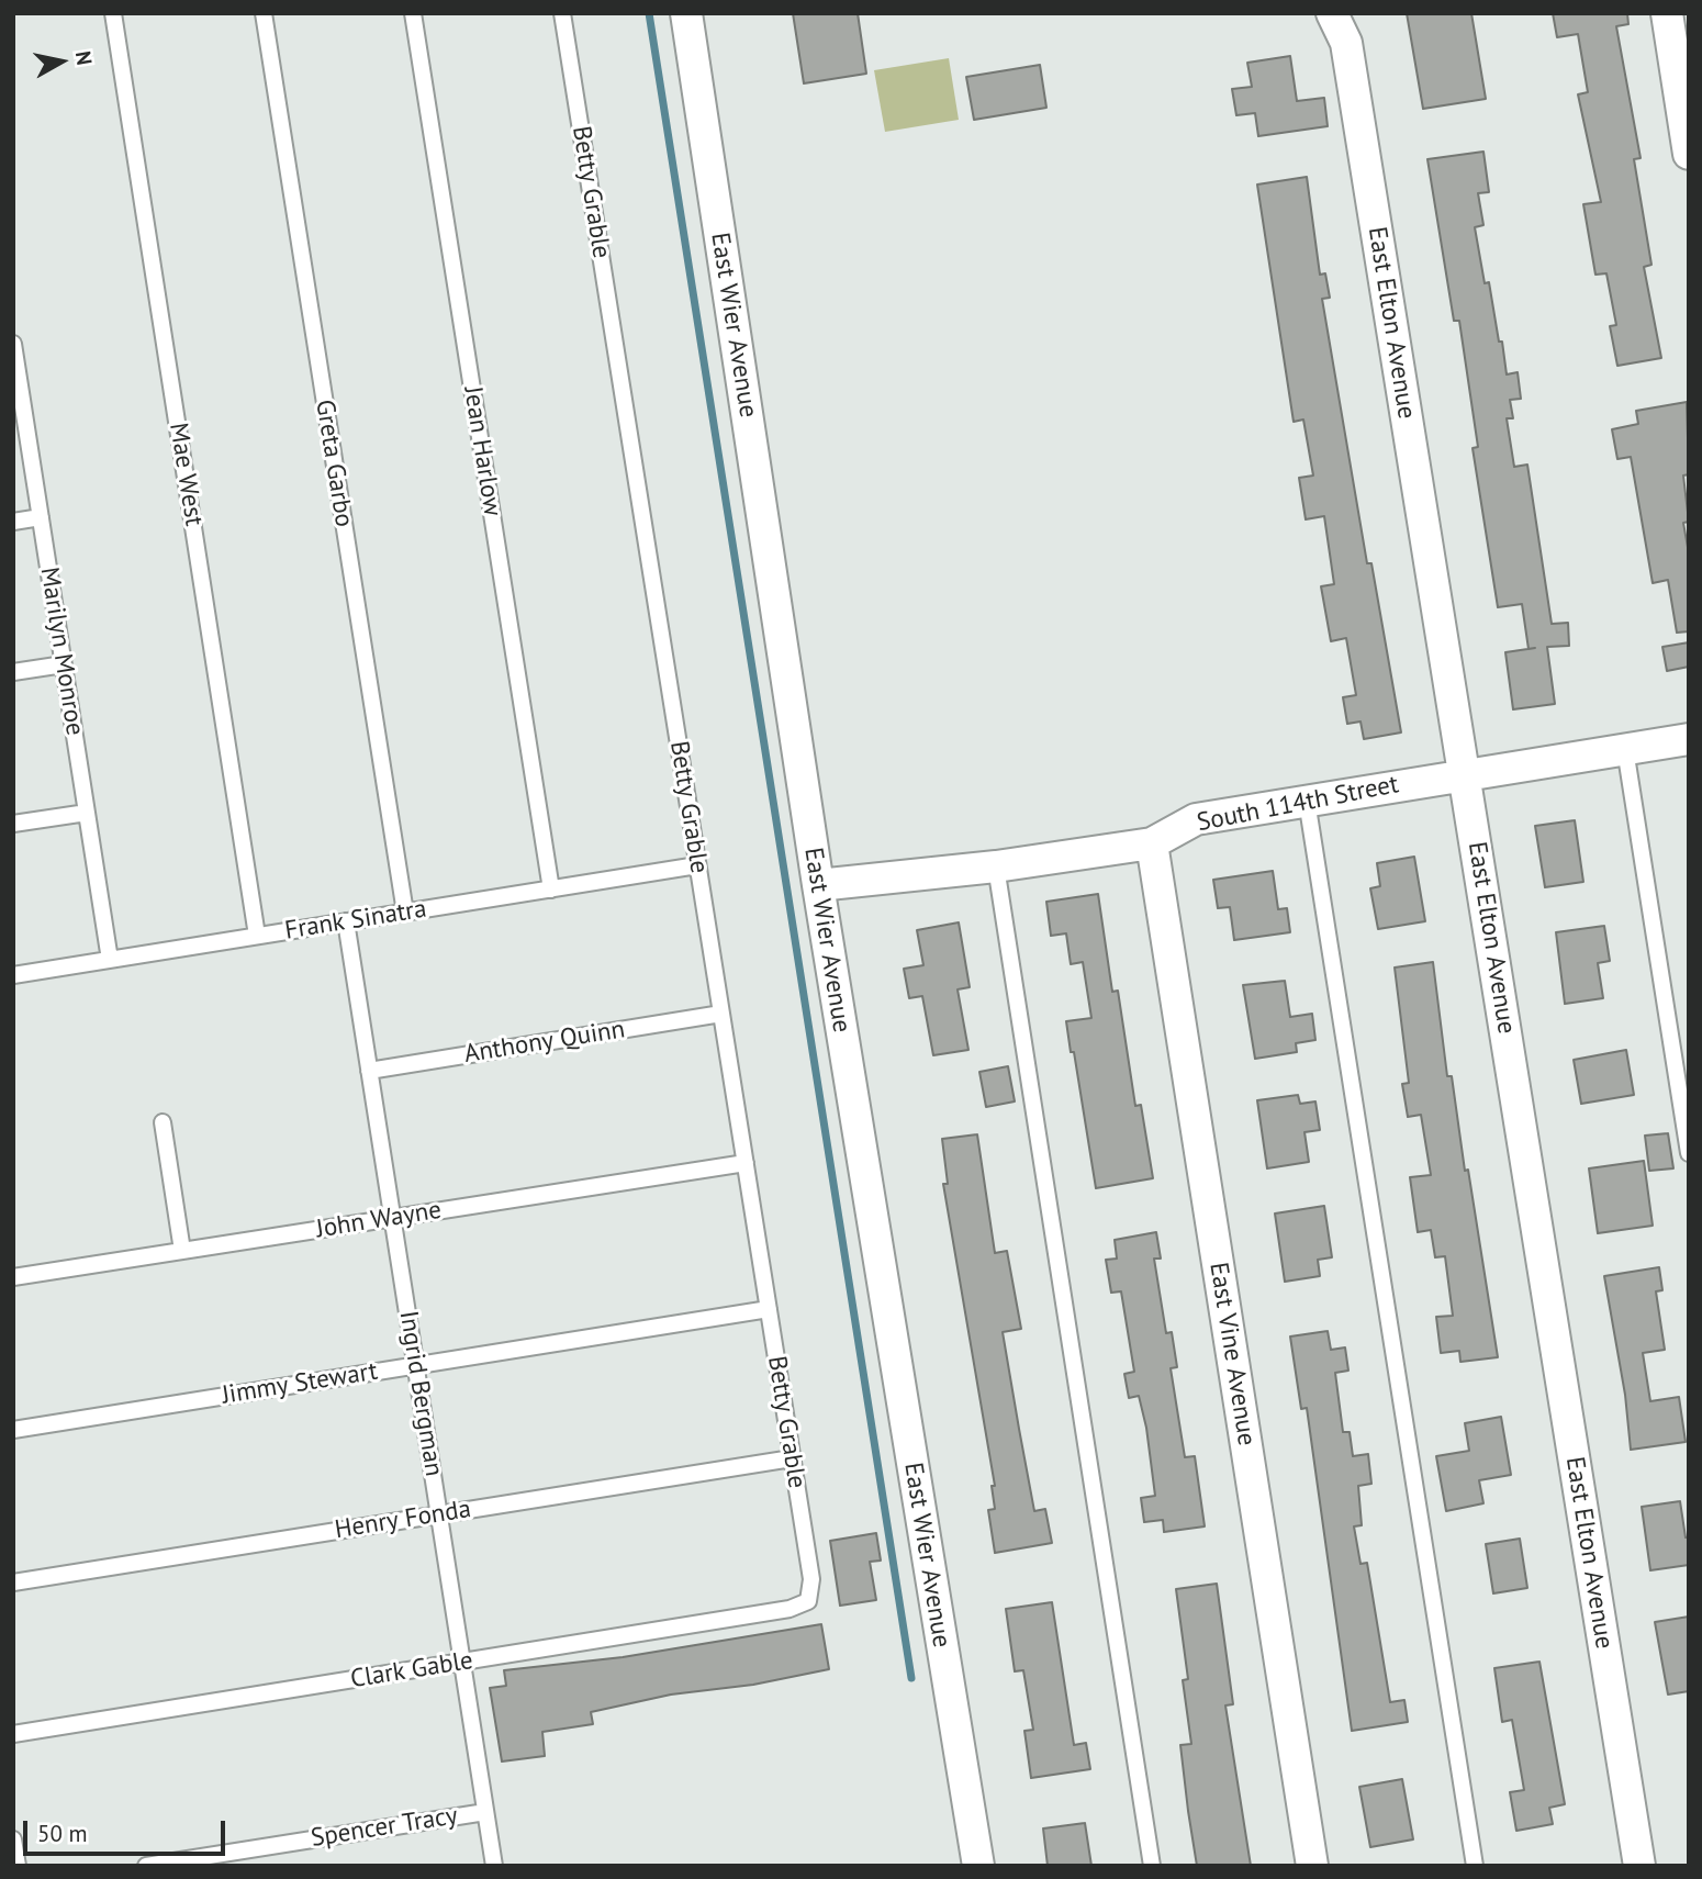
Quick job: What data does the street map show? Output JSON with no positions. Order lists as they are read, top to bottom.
{
  "streets": {
    "street": [
      "East Elton Avenue",
      "East Wier Avenue",
      "South 114th Street",
      "East Vine Avenue"
    ],
    "lane": [
      "Betty Grable",
      "Jean Harlow",
      "Greta Garbo",
      "Mae West",
      "Marilyn Monroe",
      "Frank Sinatra",
      "Anthony Quinn",
      "John Wayne",
      "Jimmy Stewart",
      "Ingrid Bergman",
      "Henry Fonda",
      "Clark Gable",
      "Spencer Tracy"
    ]
  },
  "crossings": [
    ["Betty Grable", "Frank Sinatra"],
    ["Betty Grable", "Anthony Quinn"],
    ["Betty Grable", "John Wayne"],
    ["Betty Grable", "Jimmy Stewart"],
    ["Betty Grable", "Henry Fonda"],
    ["Betty Grable", "Clark Gable"],
    ["East Elton Avenue", "South 114th Street"],
    ["East Wier Avenue", "South 114th Street"],
    ["Jean Harlow", "Frank Sinatra"],
    ["Greta Garbo", "Frank Sinatra"],
    ["Mae West", "Frank Sinatra"],
    ["Marilyn Monroe", "Frank Sinatra"],
    ["South 114th Street", "East Vine Avenue"],
    ["Frank Sinatra", "Ingrid Bergman"],
    ["Anthony Quinn", "Ingrid Bergman"],
    ["John Wayne", "Ingrid Bergman"],
    ["Jimmy Stewart", "Ingrid Bergman"],
    ["Ingrid Bergman", "Henry Fonda"],
    ["Ingrid Bergman", "Clark Gable"],
    ["Ingrid Bergman", "Spencer Tracy"]
  ],
  "scale_bar": "50 m",
  "north": "right"
}
